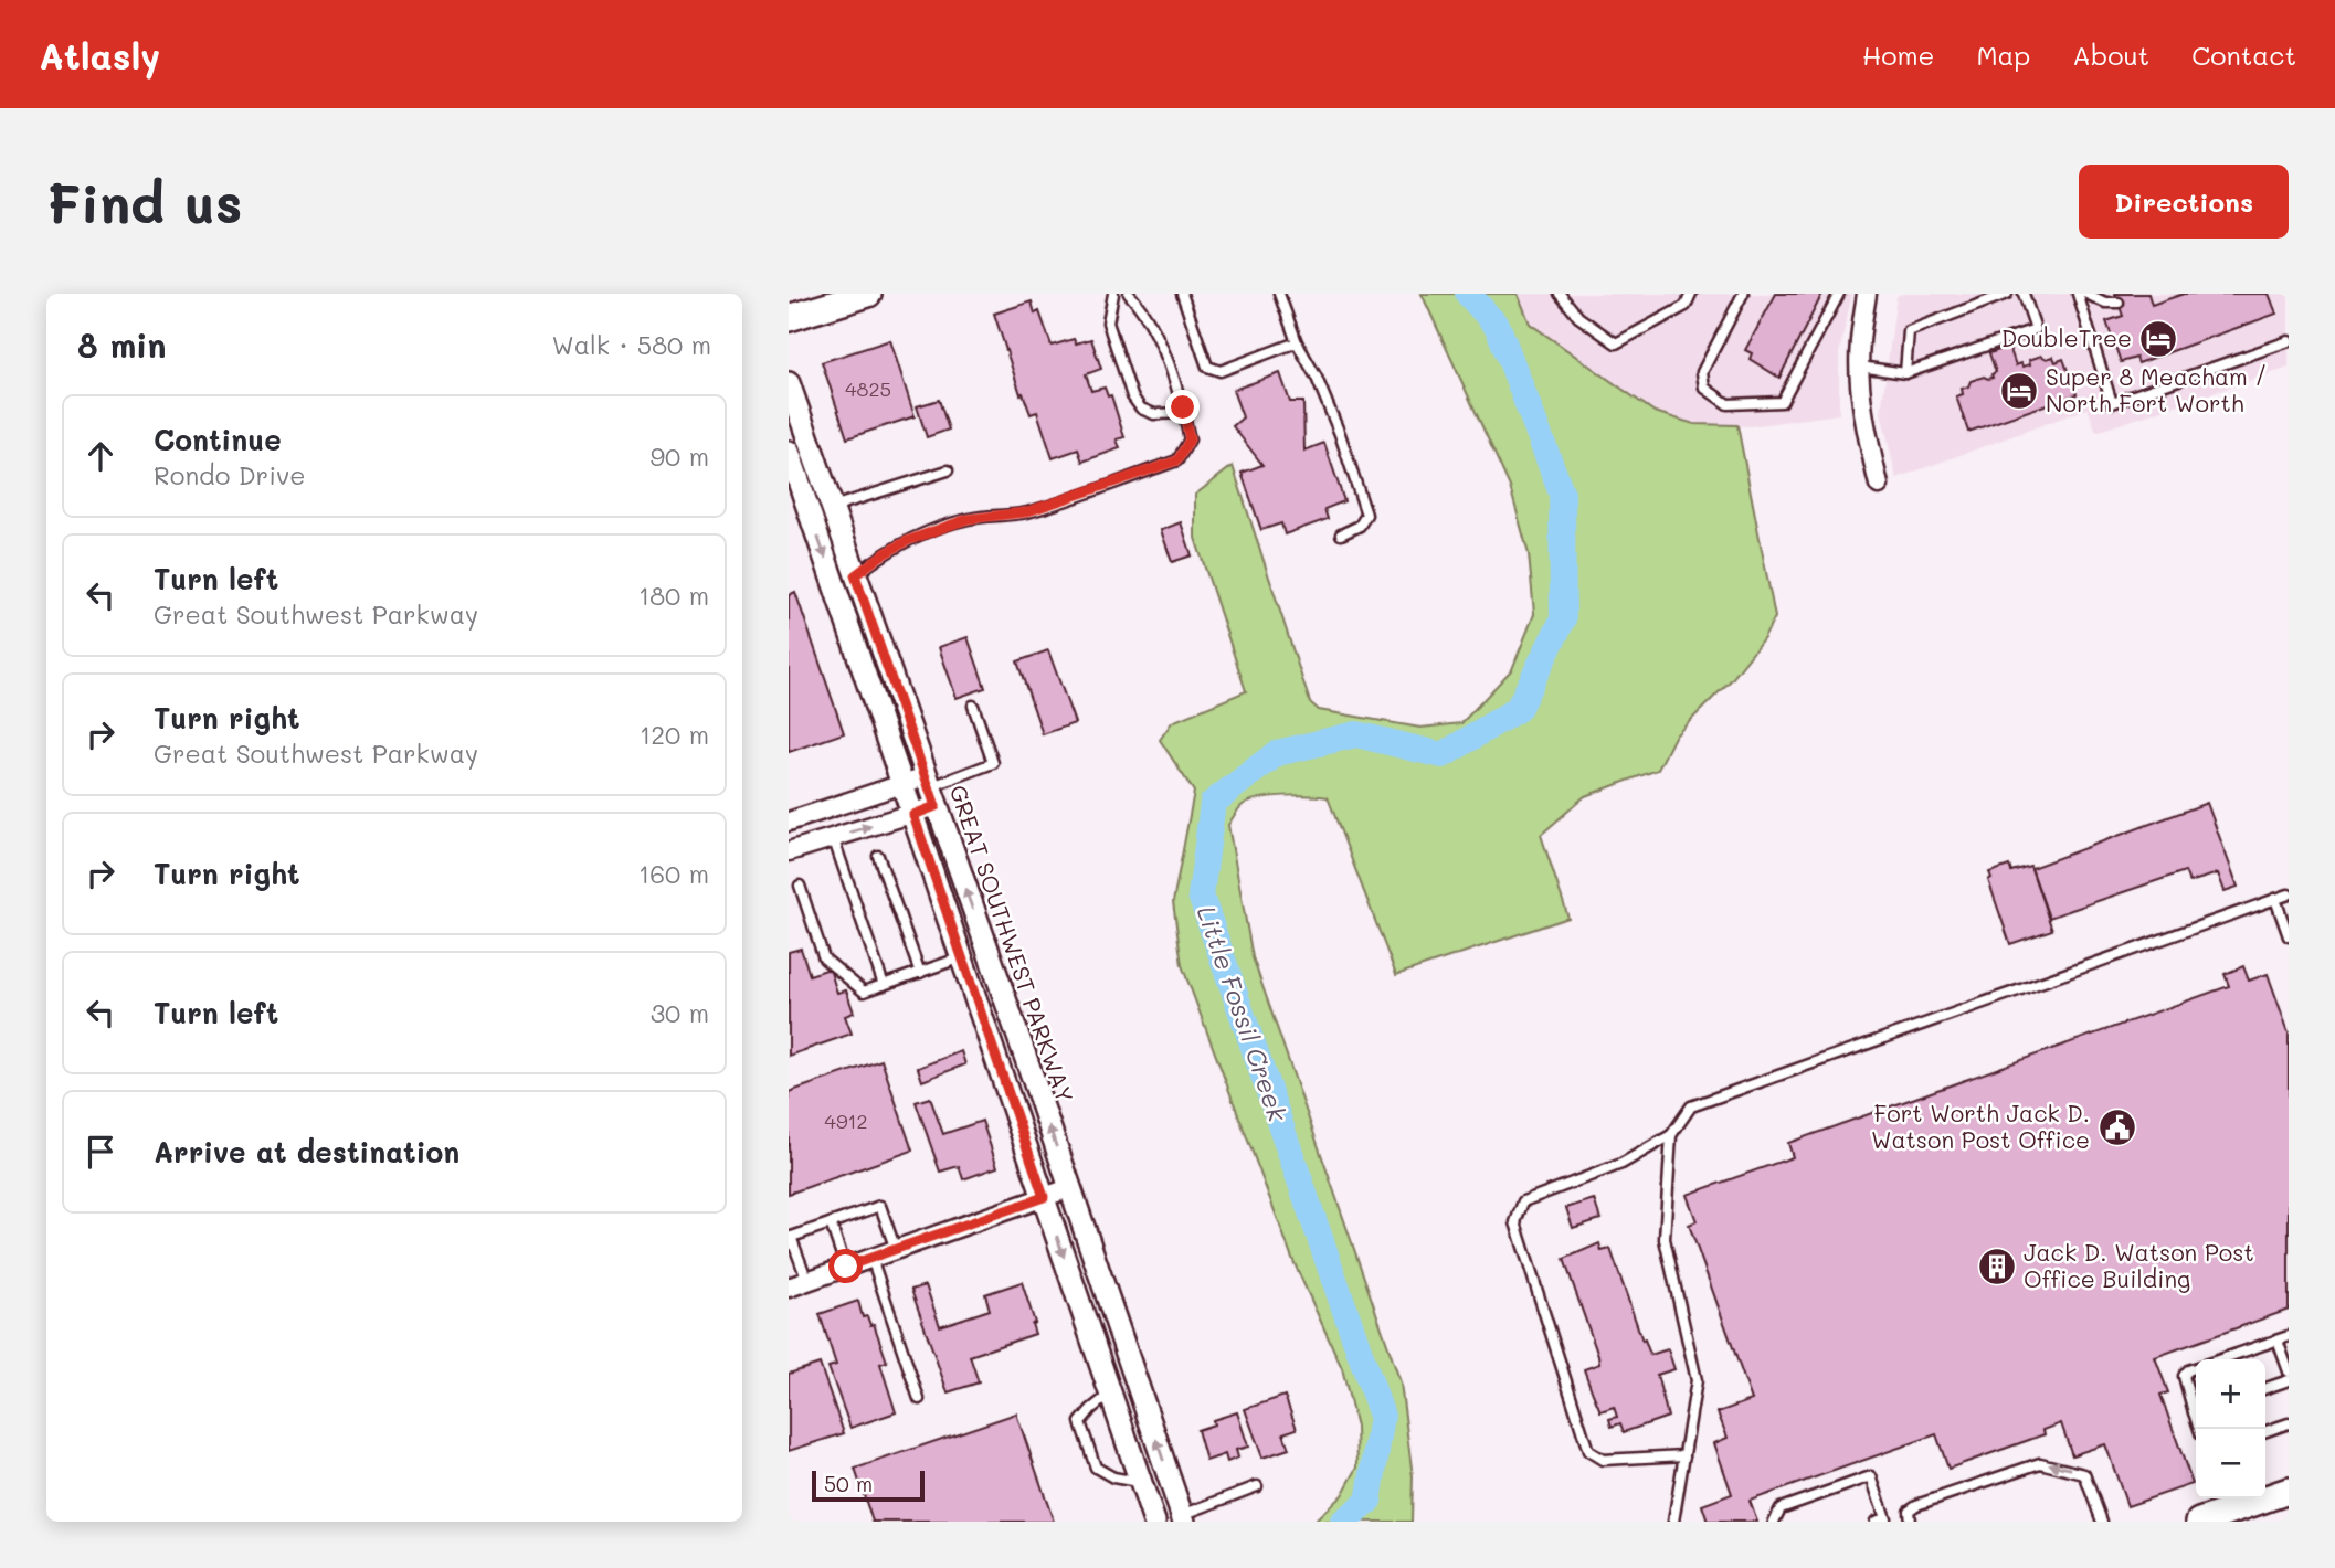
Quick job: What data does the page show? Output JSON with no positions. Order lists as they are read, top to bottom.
{
  "streets": {
    "street": ["GREAT SOUTHWEST PARKWAY"]
  },
  "water": ["Little Fossil Creek"],
  "places": {
    "hotel": ["DoubleTree", "Super 8 Meacham / North Fort Worth"],
    "public building": ["Fort Worth Jack D. Watson Post Office"],
    "building": ["Jack D. Watson Post Office Building"]
  },
  "house_numbers": ["4825", "4912"],
  "scale_bar": "50 m",
  "page": {
    "header": "Atlasly",
    "nav": [
      "Home",
      "Map",
      "About",
      "Contact"
    ],
    "buttons": "Directions",
    "title": "Find us",
    "heading": ["8 min", "Walk · 580 m"],
    "list": [
      ["Continue", "Rondo Drive", "90 m"],
      ["Turn left", "Great Southwest Parkway", "180 m"],
      ["Turn right", "Great Southwest Parkway", "120 m"],
      ["Turn right", "160 m"],
      ["Turn left", "30 m"],
      "Arrive at destination"
    ],
    "map_buttons": ["+", "−"],
    "scale": "50 m"
  }
}
